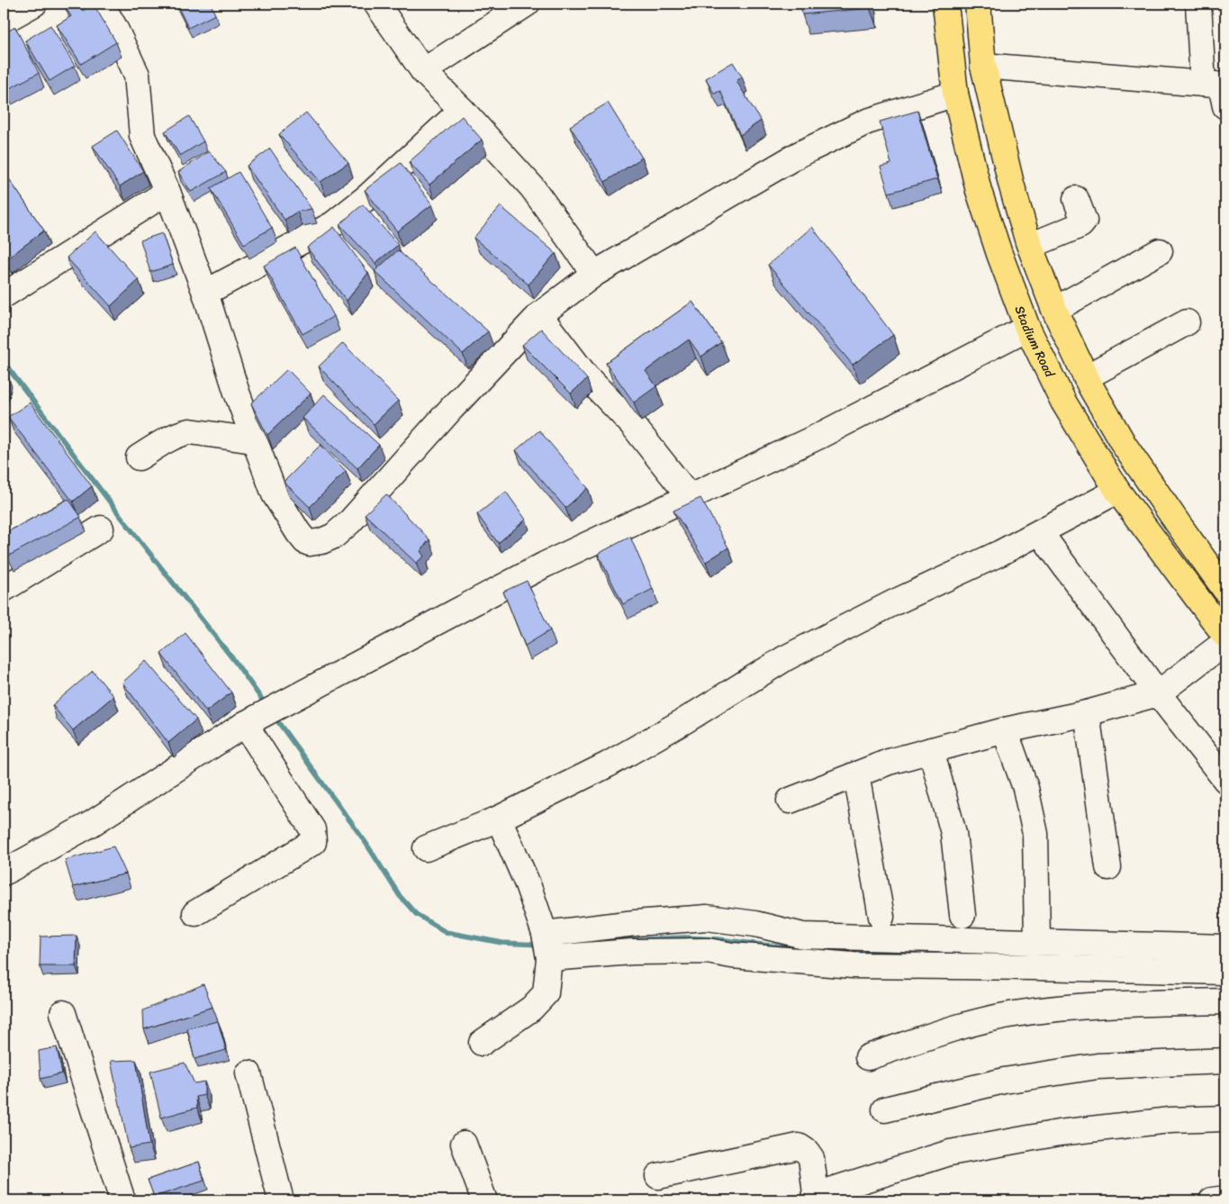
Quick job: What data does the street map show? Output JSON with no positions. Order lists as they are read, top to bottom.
{
  "streets": {
    "main road": ["Stadium Road"]
  }
}
